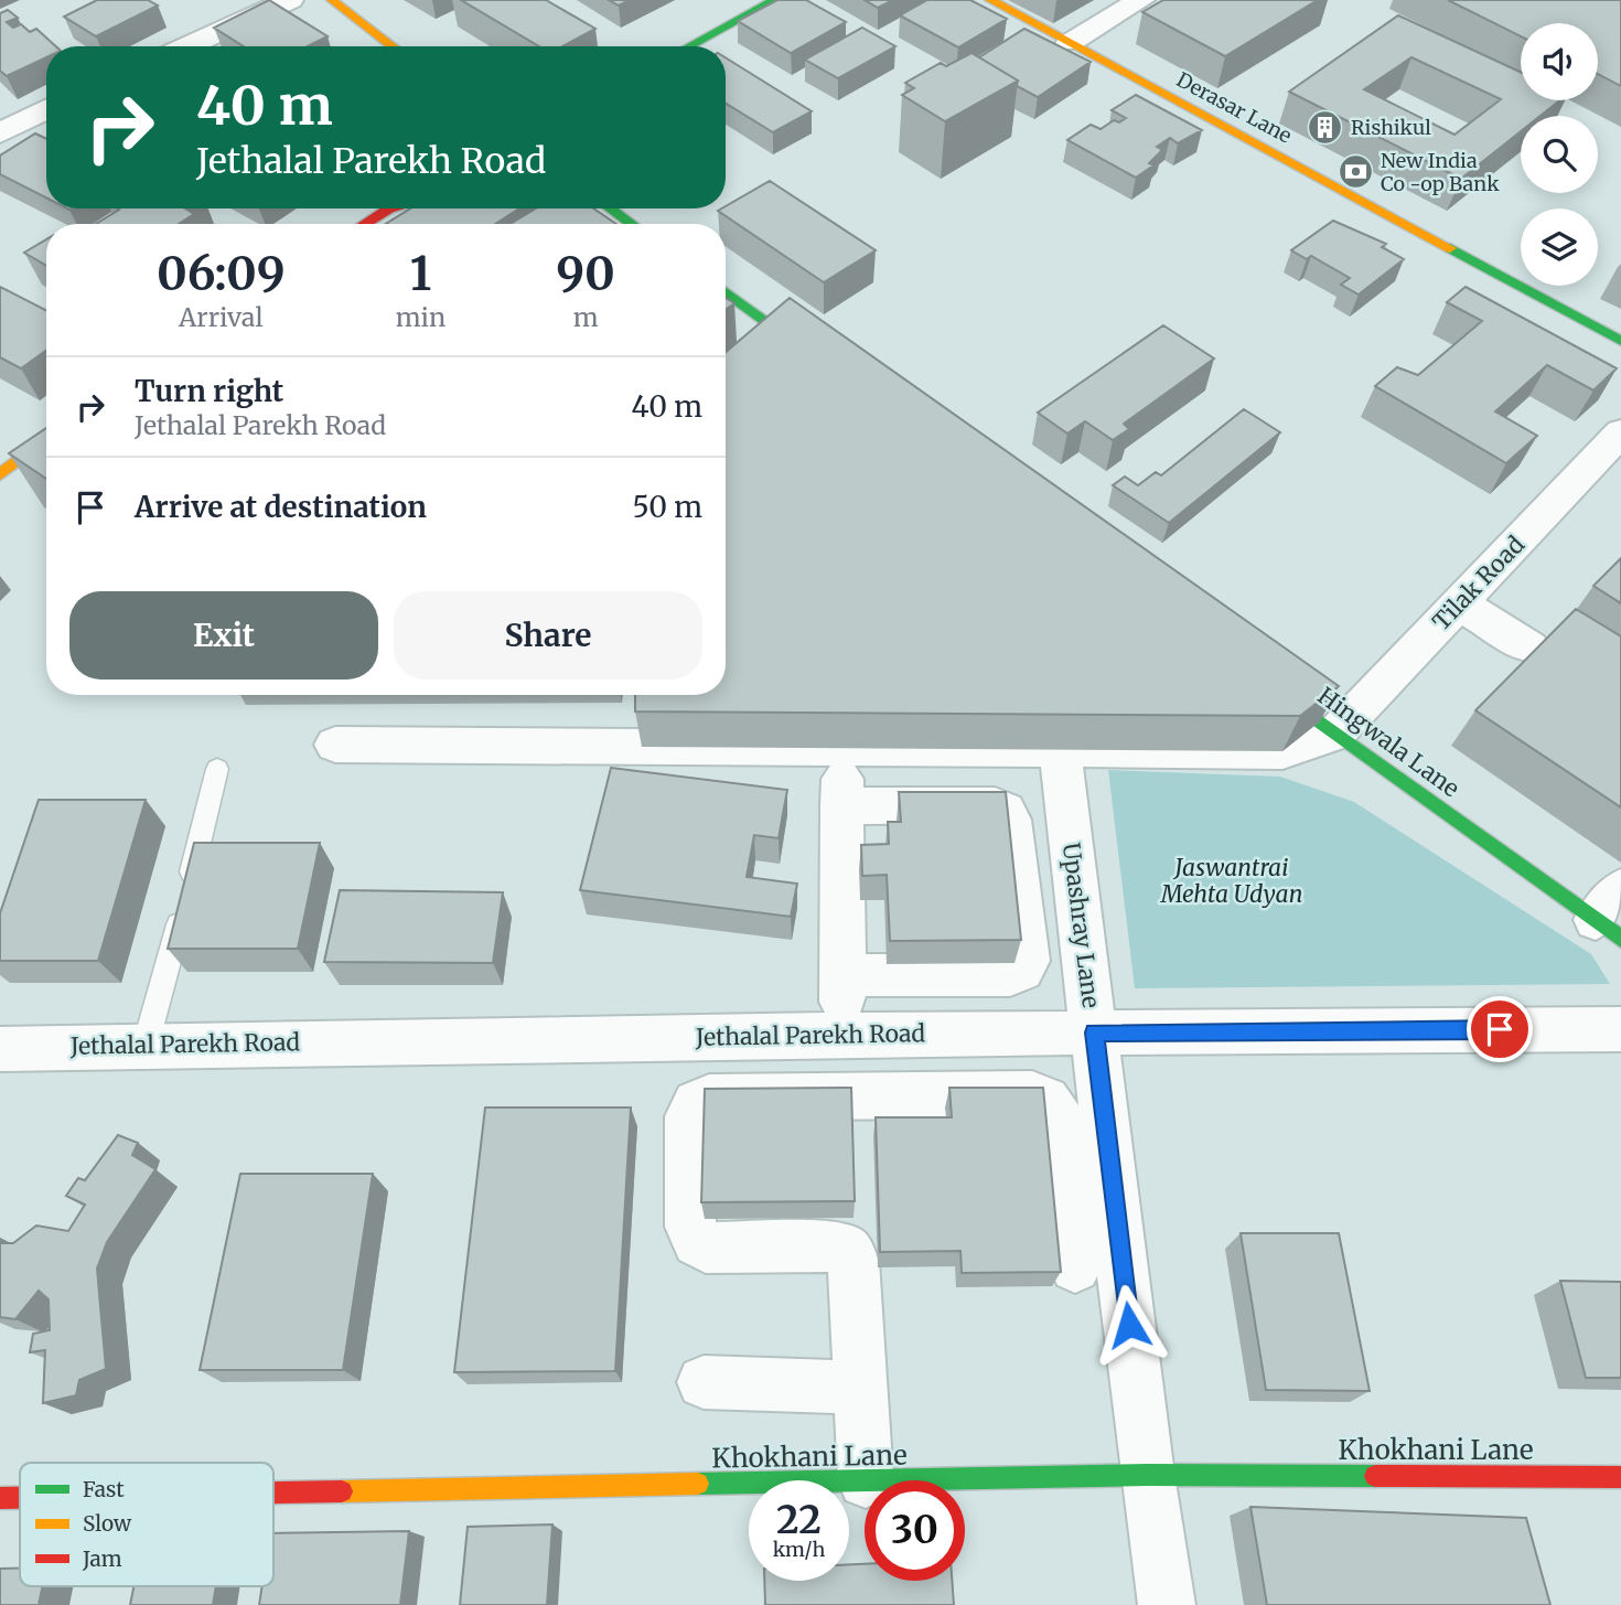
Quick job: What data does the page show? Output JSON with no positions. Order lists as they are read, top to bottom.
{
  "streets": {
    "street": [
      "Derasar Lane",
      "Tilak Road",
      "Hingwala Lane",
      "Upashray Lane",
      "Jethalal Parekh Road",
      "Khokhani Lane"
    ]
  },
  "crossings": [
    ["Tilak Road", "Hingwala Lane"],
    ["Upashray Lane", "Jethalal Parekh Road"],
    ["Upashray Lane", "Khokhani Lane"]
  ],
  "parks": ["Jaswantrai Mehta Udyan"],
  "places": {
    "building": ["Rishikul"],
    "bank": ["New India Co -op Bank"]
  },
  "legend": ["Fast", "Slow", "Jam"],
  "page": {
    "turn": ["40 m", "Jethalal Parekh Road"],
    "eta": [
      "06:09",
      "Arrival",
      "1",
      "min",
      "90",
      "m"
    ],
    "list": [
      {
        "name": "Turn right",
        "note": "Jethalal Parekh Road",
        "value": "40 m"
      },
      {
        "name": "Arrive at destination",
        "value": "50 m"
      }
    ],
    "buttons": ["Exit", "Share"],
    "speed": "22 km/h",
    "limit": "30"
  }
}
